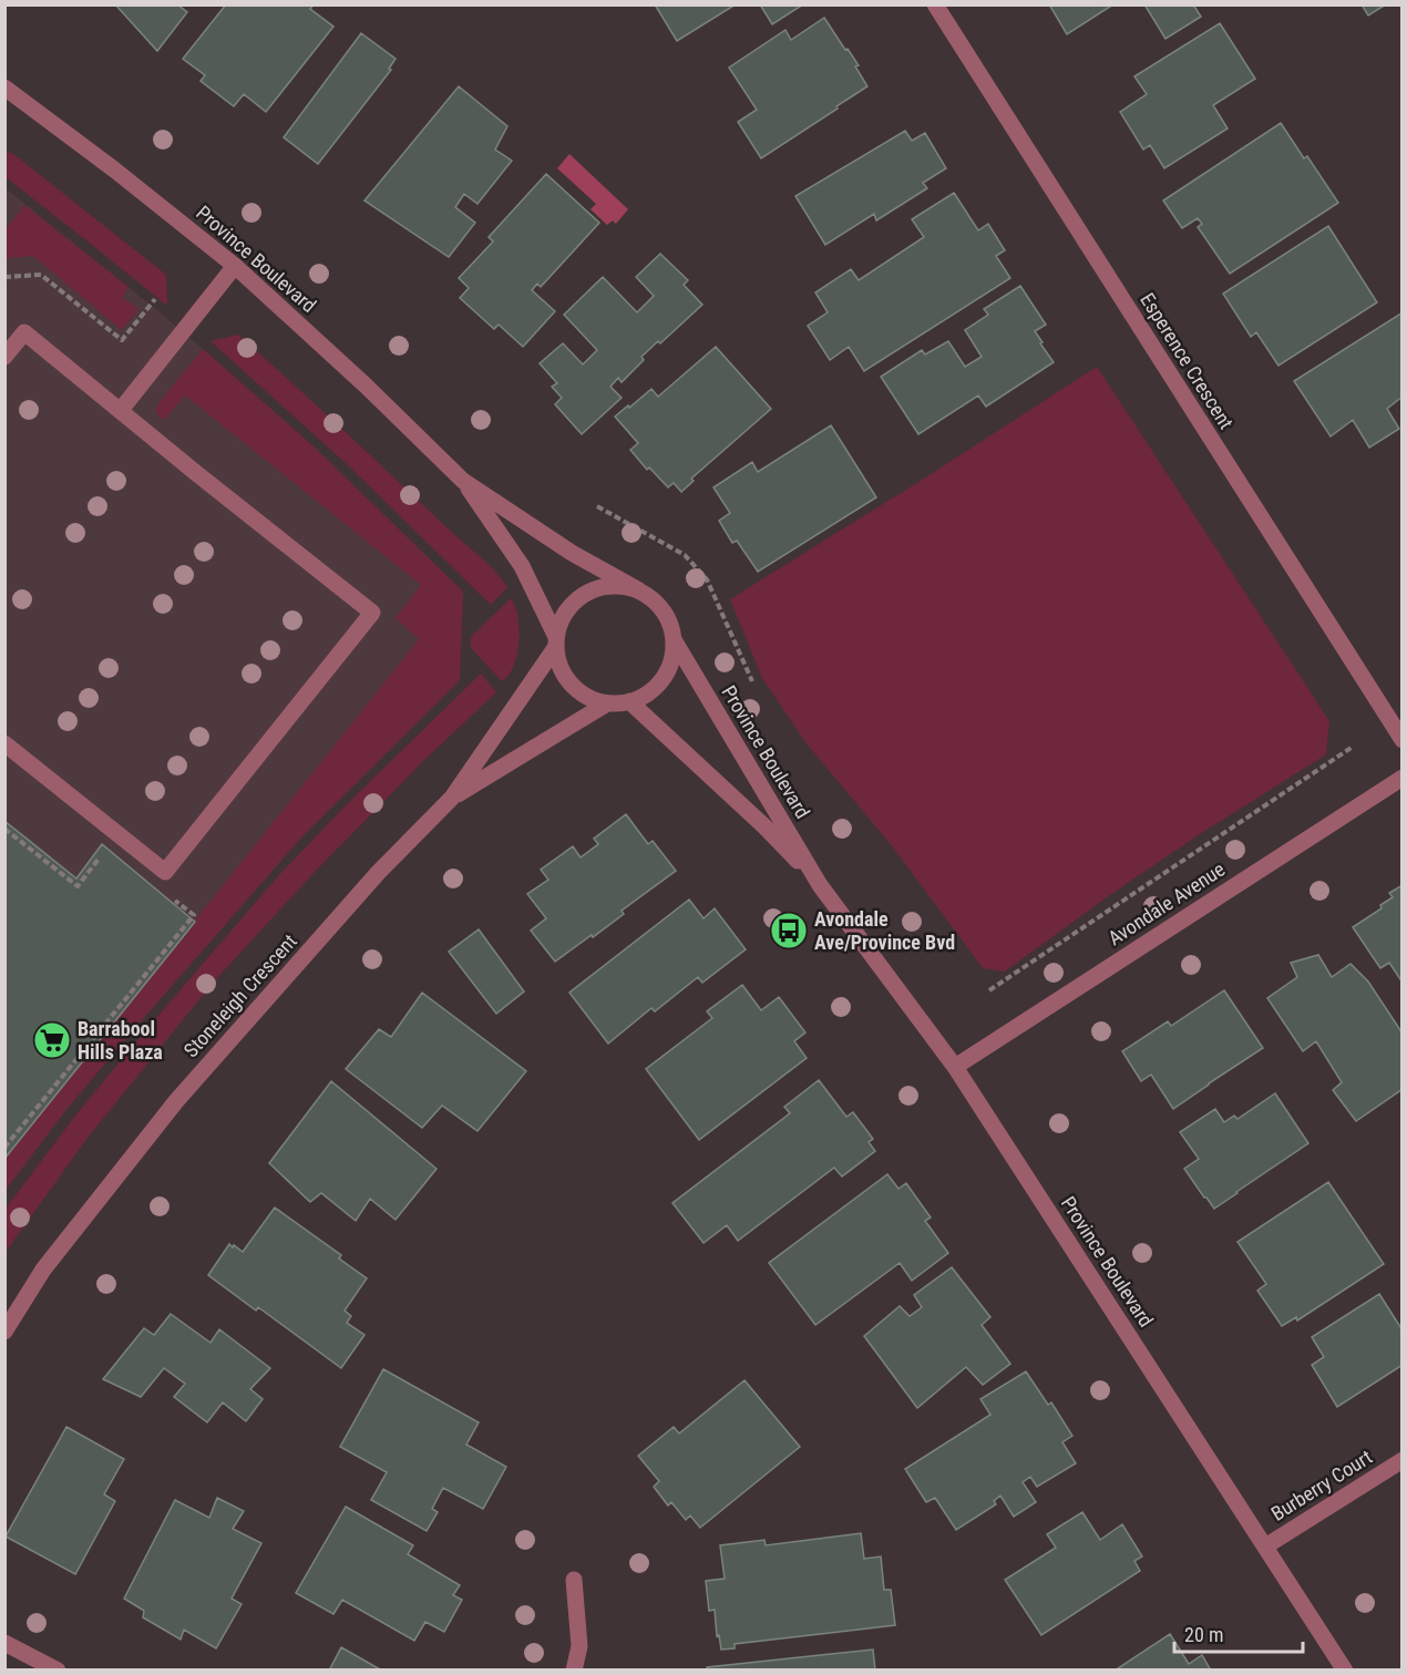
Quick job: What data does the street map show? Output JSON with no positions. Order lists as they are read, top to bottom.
{
  "streets": {
    "street": [
      "Province Boulevard",
      "Esperence Crescent",
      "Avondale Avenue",
      "Stoneleigh Crescent",
      "Burberry Court"
    ]
  },
  "crossings": [
    ["Province Boulevard", "Avondale Avenue"],
    ["Province Boulevard", "Stoneleigh Crescent"],
    ["Province Boulevard", "Burberry Court"]
  ],
  "places": {
    "bus stop": ["Avondale Ave/Province Bvd"],
    "supermarket": ["Barrabool Hills Plaza"]
  },
  "scale_bar": "20 m"
}
